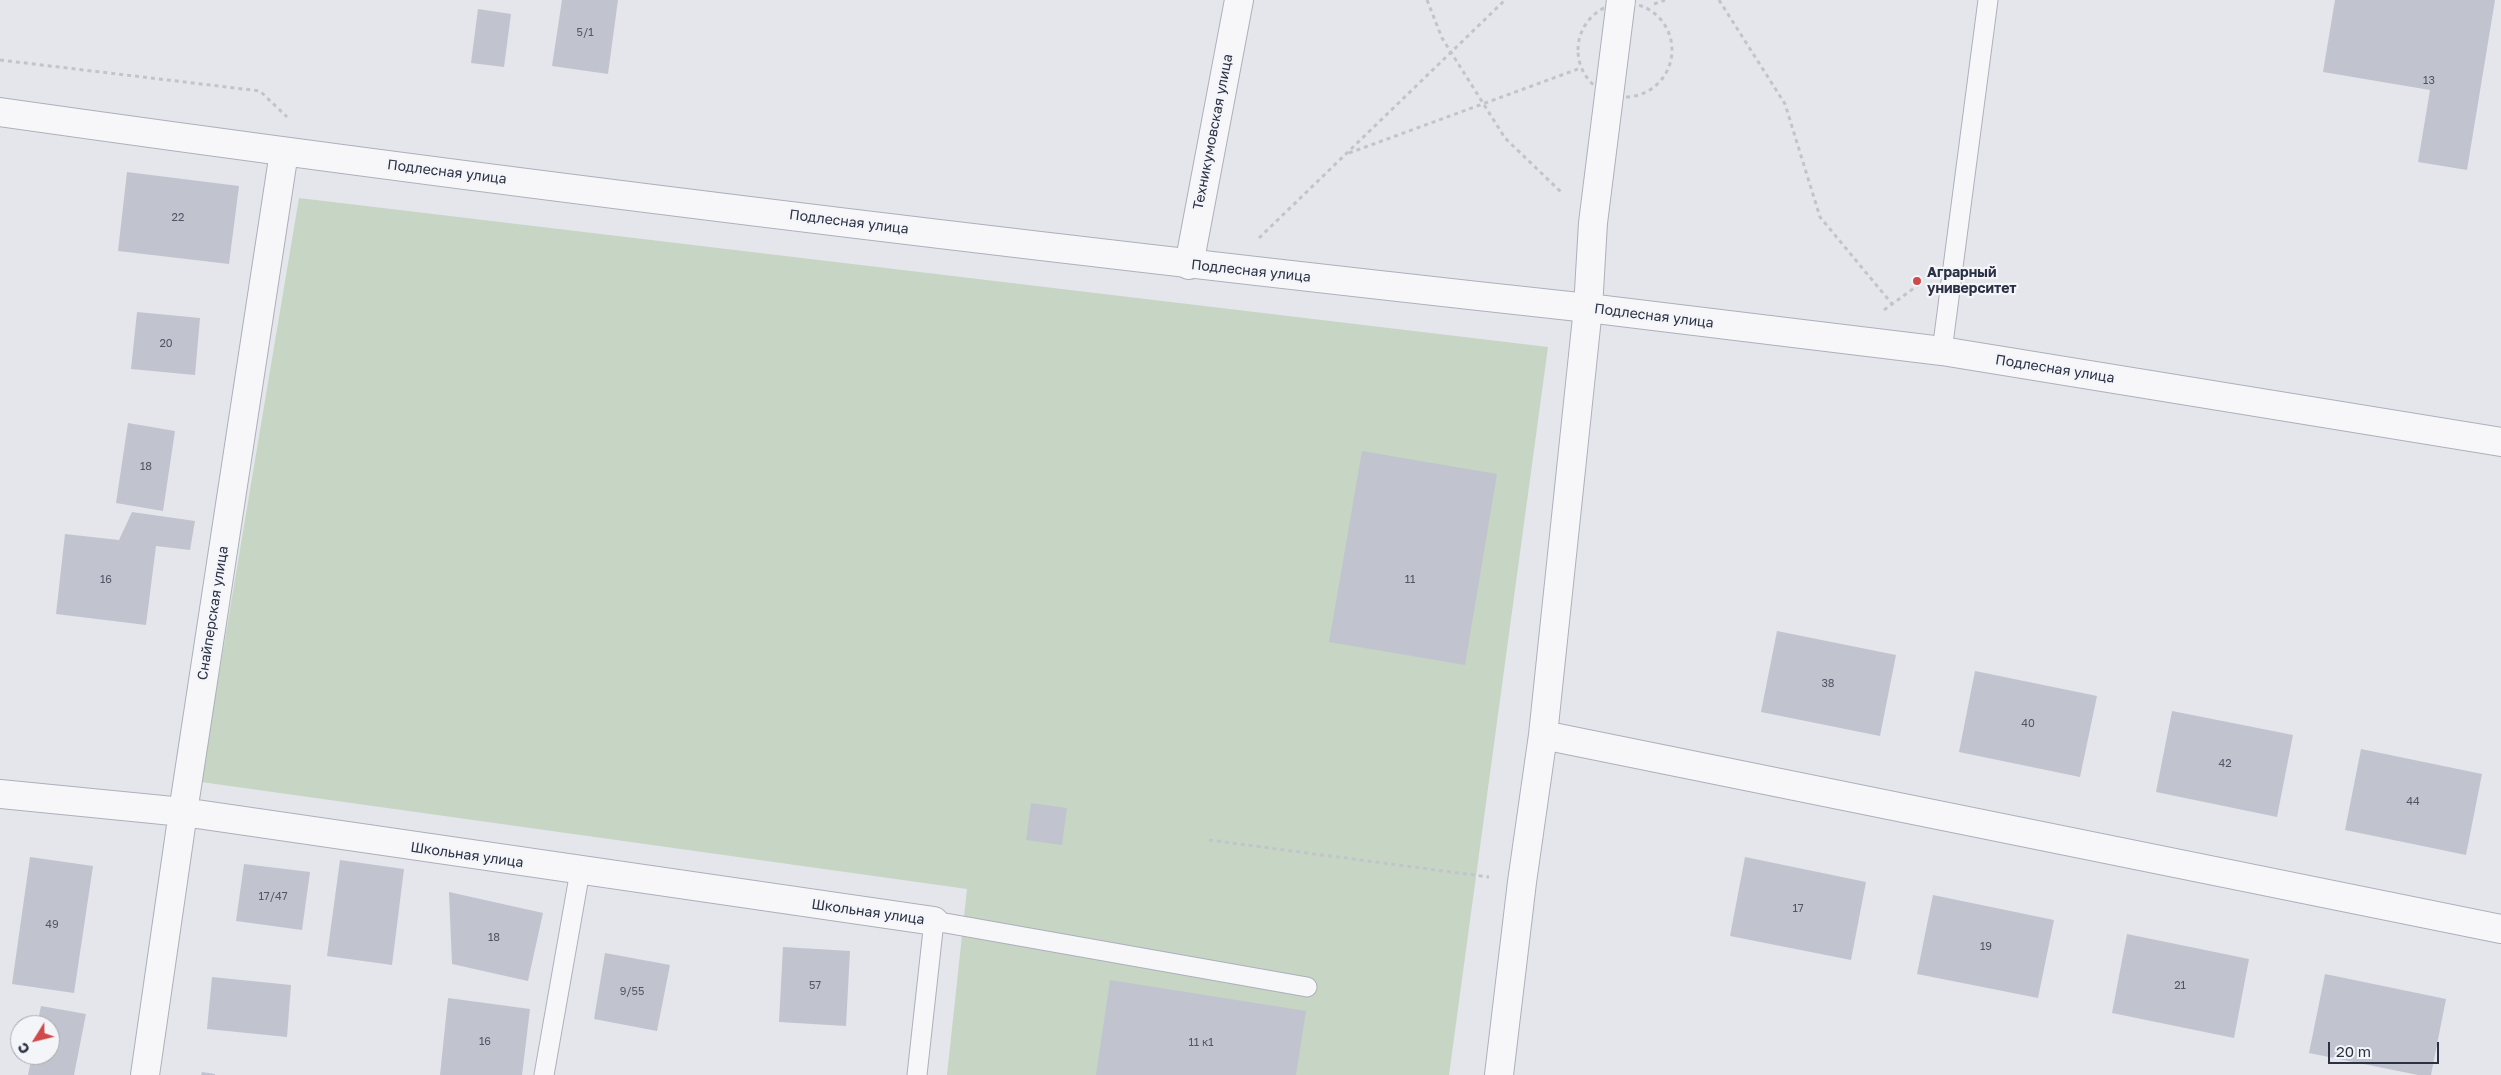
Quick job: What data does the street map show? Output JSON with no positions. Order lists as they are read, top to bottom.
{
  "streets": {
    "street": [
      "Техникумовская улица",
      "Подлесная улица",
      "Снайперская улица",
      "Школьная улица"
    ]
  },
  "crossings": [
    ["Техникумовская улица", "Подлесная улица"],
    ["Подлесная улица", "Снайперская улица"],
    ["Снайперская улица", "Школьная улица"]
  ],
  "places": ["Аграрный университет"],
  "house_numbers": [
    "5/1",
    "13",
    "22",
    "20",
    "18",
    "16",
    "11",
    "38",
    "40",
    "42",
    "44",
    "17/47",
    "17",
    "49",
    "18",
    "19",
    "57",
    "21",
    "9/55",
    "16",
    "11 к1"
  ],
  "scale_bar": "20 m",
  "north": "bottom left"
}
